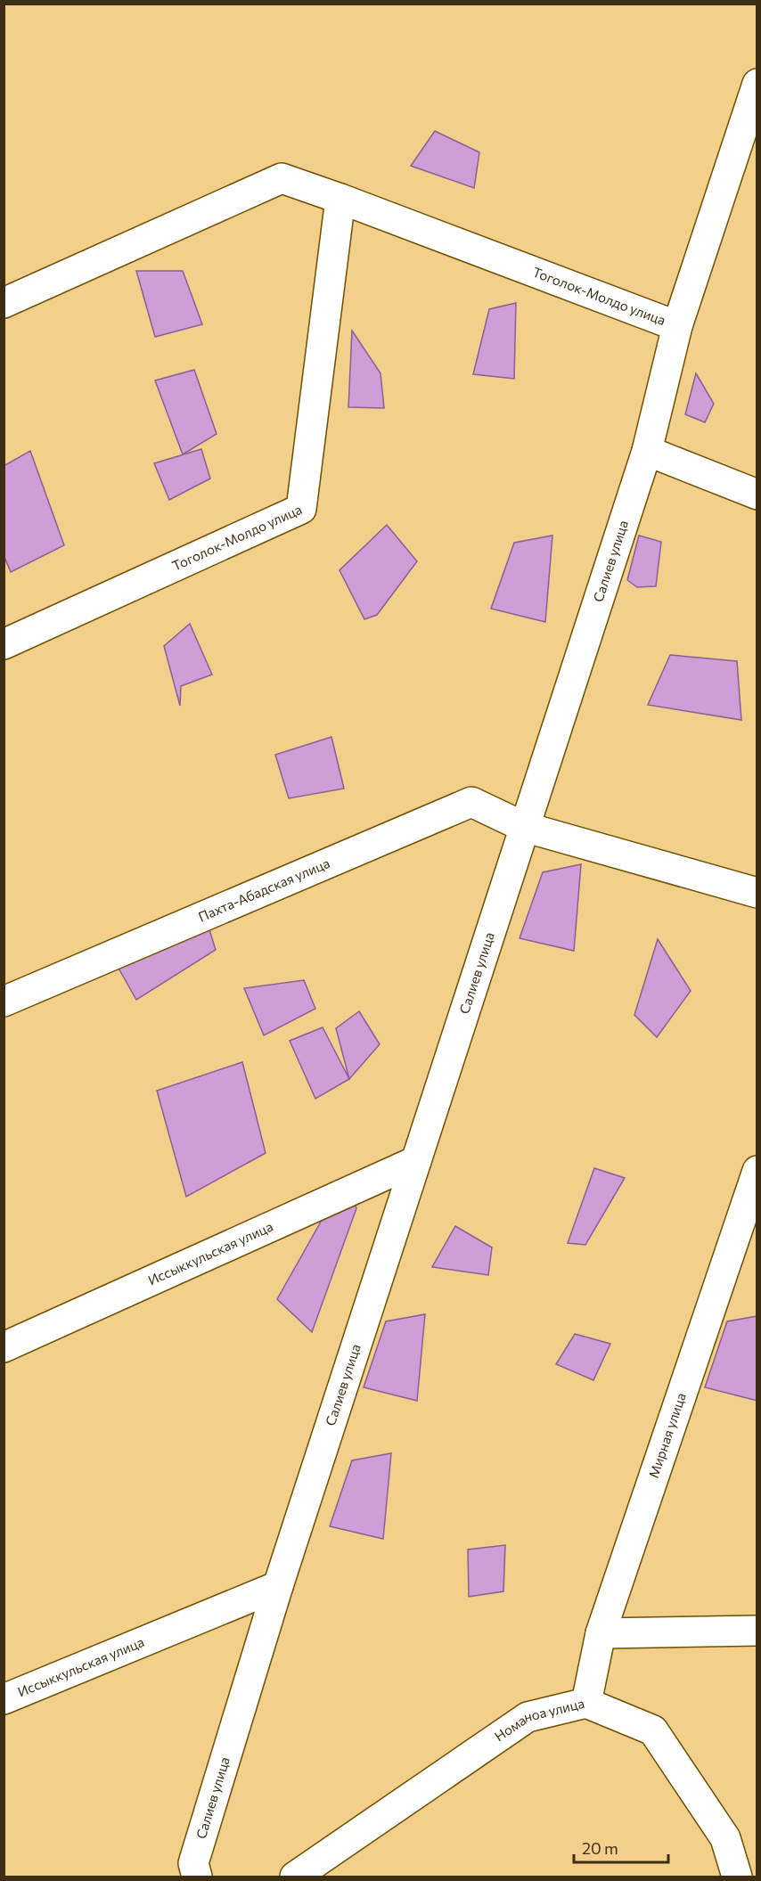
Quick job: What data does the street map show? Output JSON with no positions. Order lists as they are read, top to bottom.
{
  "streets": {
    "street": [
      "Тоголок-Молдо улица",
      "Салиев улица",
      "Пахта-Абадская улица",
      "Иссыккульская улица",
      "Мирная улица",
      "Номаноа улица"
    ]
  },
  "crossings": [
    ["Тоголок-Молдо улица", "Салиев улица"],
    ["Салиев улица", "Пахта-Абадская улица"],
    ["Салиев улица", "Иссыккульская улица"],
    ["Мирная улица", "Номаноа улица"]
  ],
  "scale_bar": "20 m"
}
